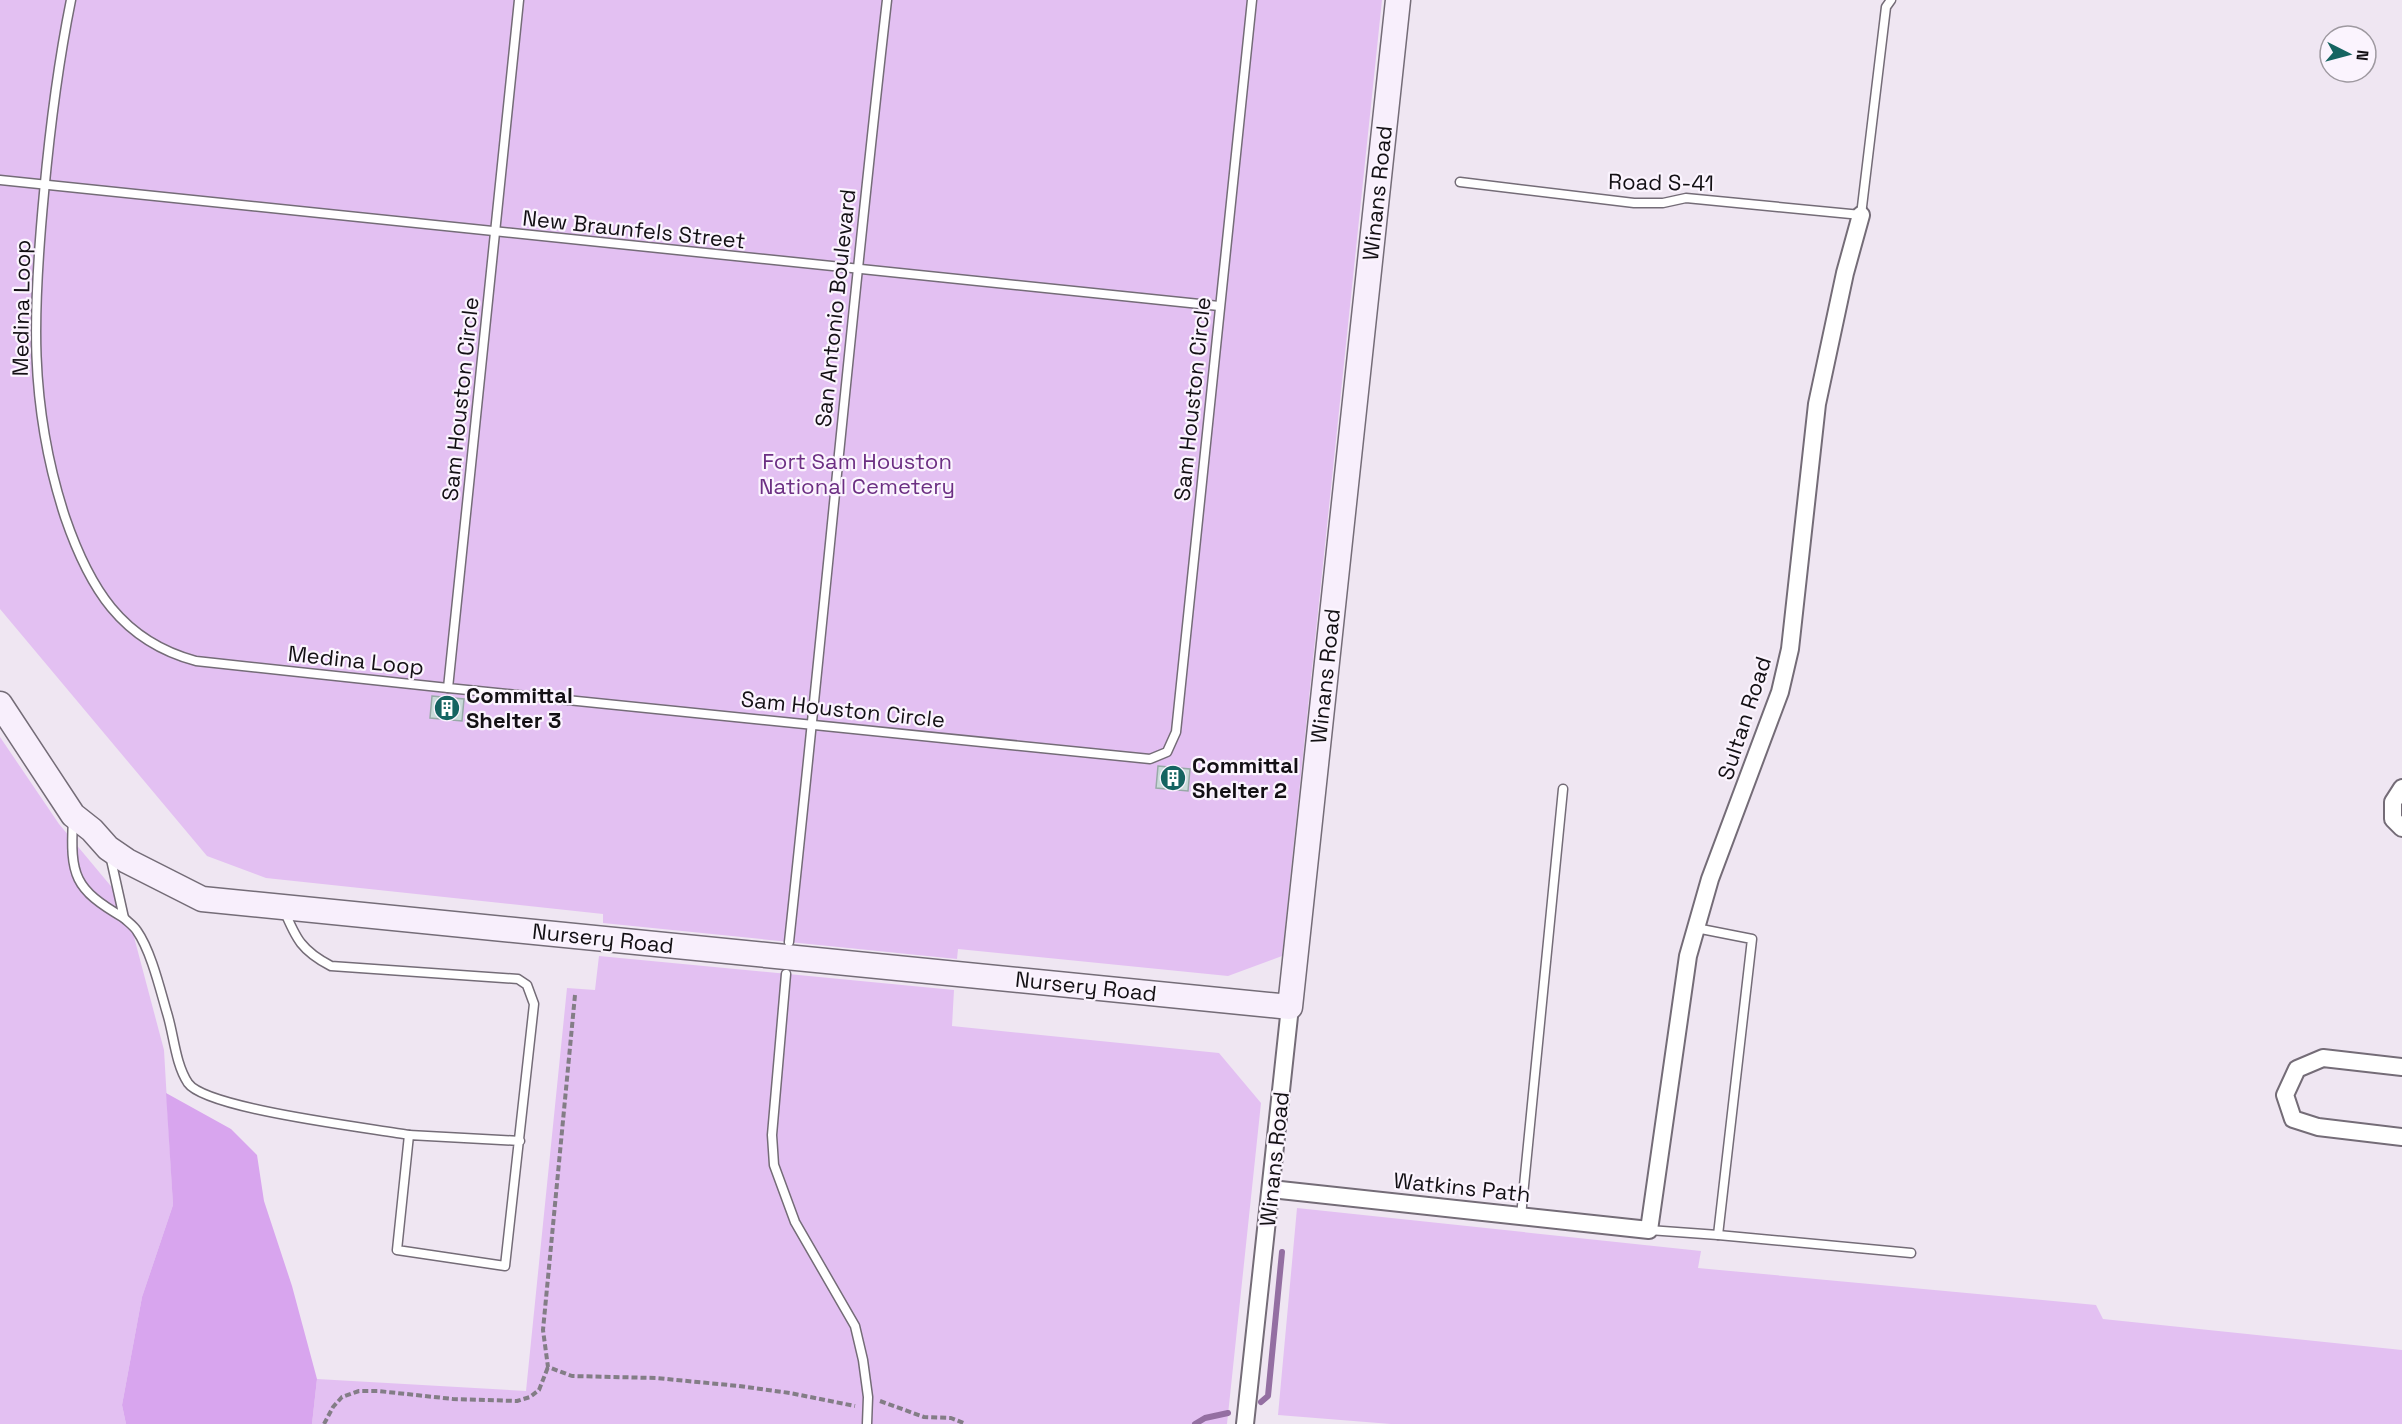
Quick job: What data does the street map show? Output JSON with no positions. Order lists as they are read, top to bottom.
{
  "streets": {
    "street": [
      "Winans Road",
      "Sultan Road",
      "Nursery Road",
      "Watkins Path"
    ],
    "lane": [
      "Road S-41",
      "New Braunfels Street",
      "Medina Loop",
      "San Antonio Boulevard",
      "Sam Houston Circle"
    ]
  },
  "crossings": [
    ["Road S-41", "Sultan Road"],
    ["Winans Road", "Nursery Road"],
    ["Winans Road", "Watkins Path"],
    ["New Braunfels Street", "Medina Loop"],
    ["New Braunfels Street", "San Antonio Boulevard"],
    ["New Braunfels Street", "Sam Houston Circle"],
    ["Medina Loop", "Sam Houston Circle"],
    ["San Antonio Boulevard", "Sam Houston Circle"],
    ["Sultan Road", "Watkins Path"]
  ],
  "parks": ["Fort Sam Houston National Cemetery"],
  "places": {
    "building": ["Committal Shelter 3", "Committal Shelter 2"]
  },
  "north": "right"
}
